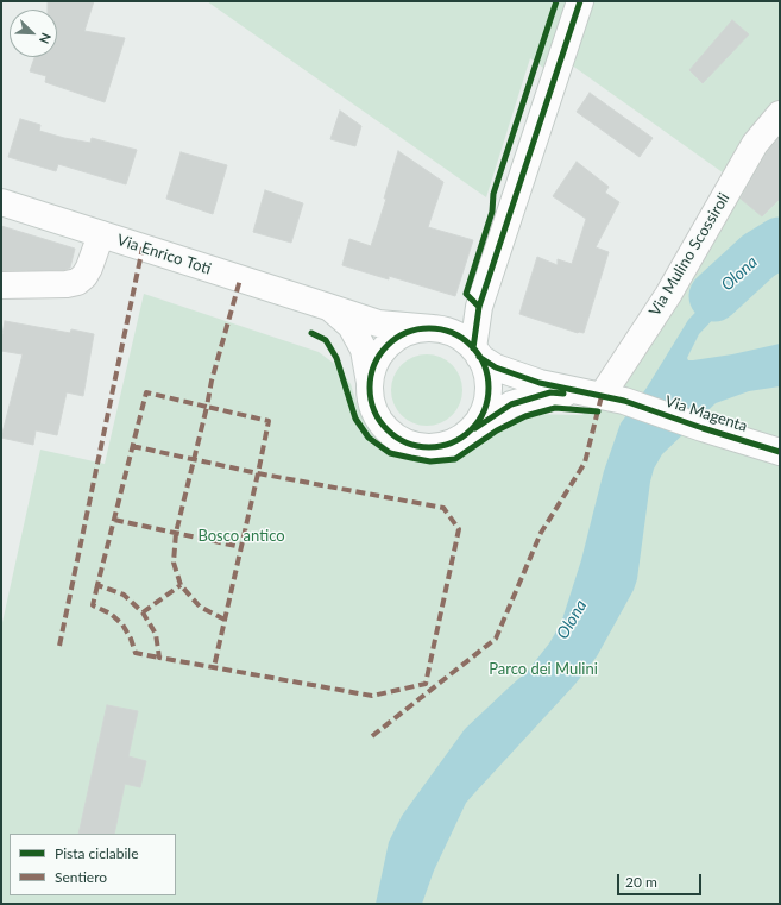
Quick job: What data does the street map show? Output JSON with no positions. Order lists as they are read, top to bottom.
{
  "streets": {
    "street": ["Via Enrico Toti", "Via Mulino Scossiroli", "Via Magenta"]
  },
  "crossings": [
    ["Via Enrico Toti", "Via Mulino Scossiroli"],
    ["Via Enrico Toti", "Via Magenta"],
    ["Via Mulino Scossiroli", "Via Magenta"]
  ],
  "water": ["Olona"],
  "parks": ["Bosco antico", "Parco dei Mulini"],
  "legend": ["Pista ciclabile", "Sentiero"],
  "scale_bar": "20 m",
  "north": "bottom right"
}
